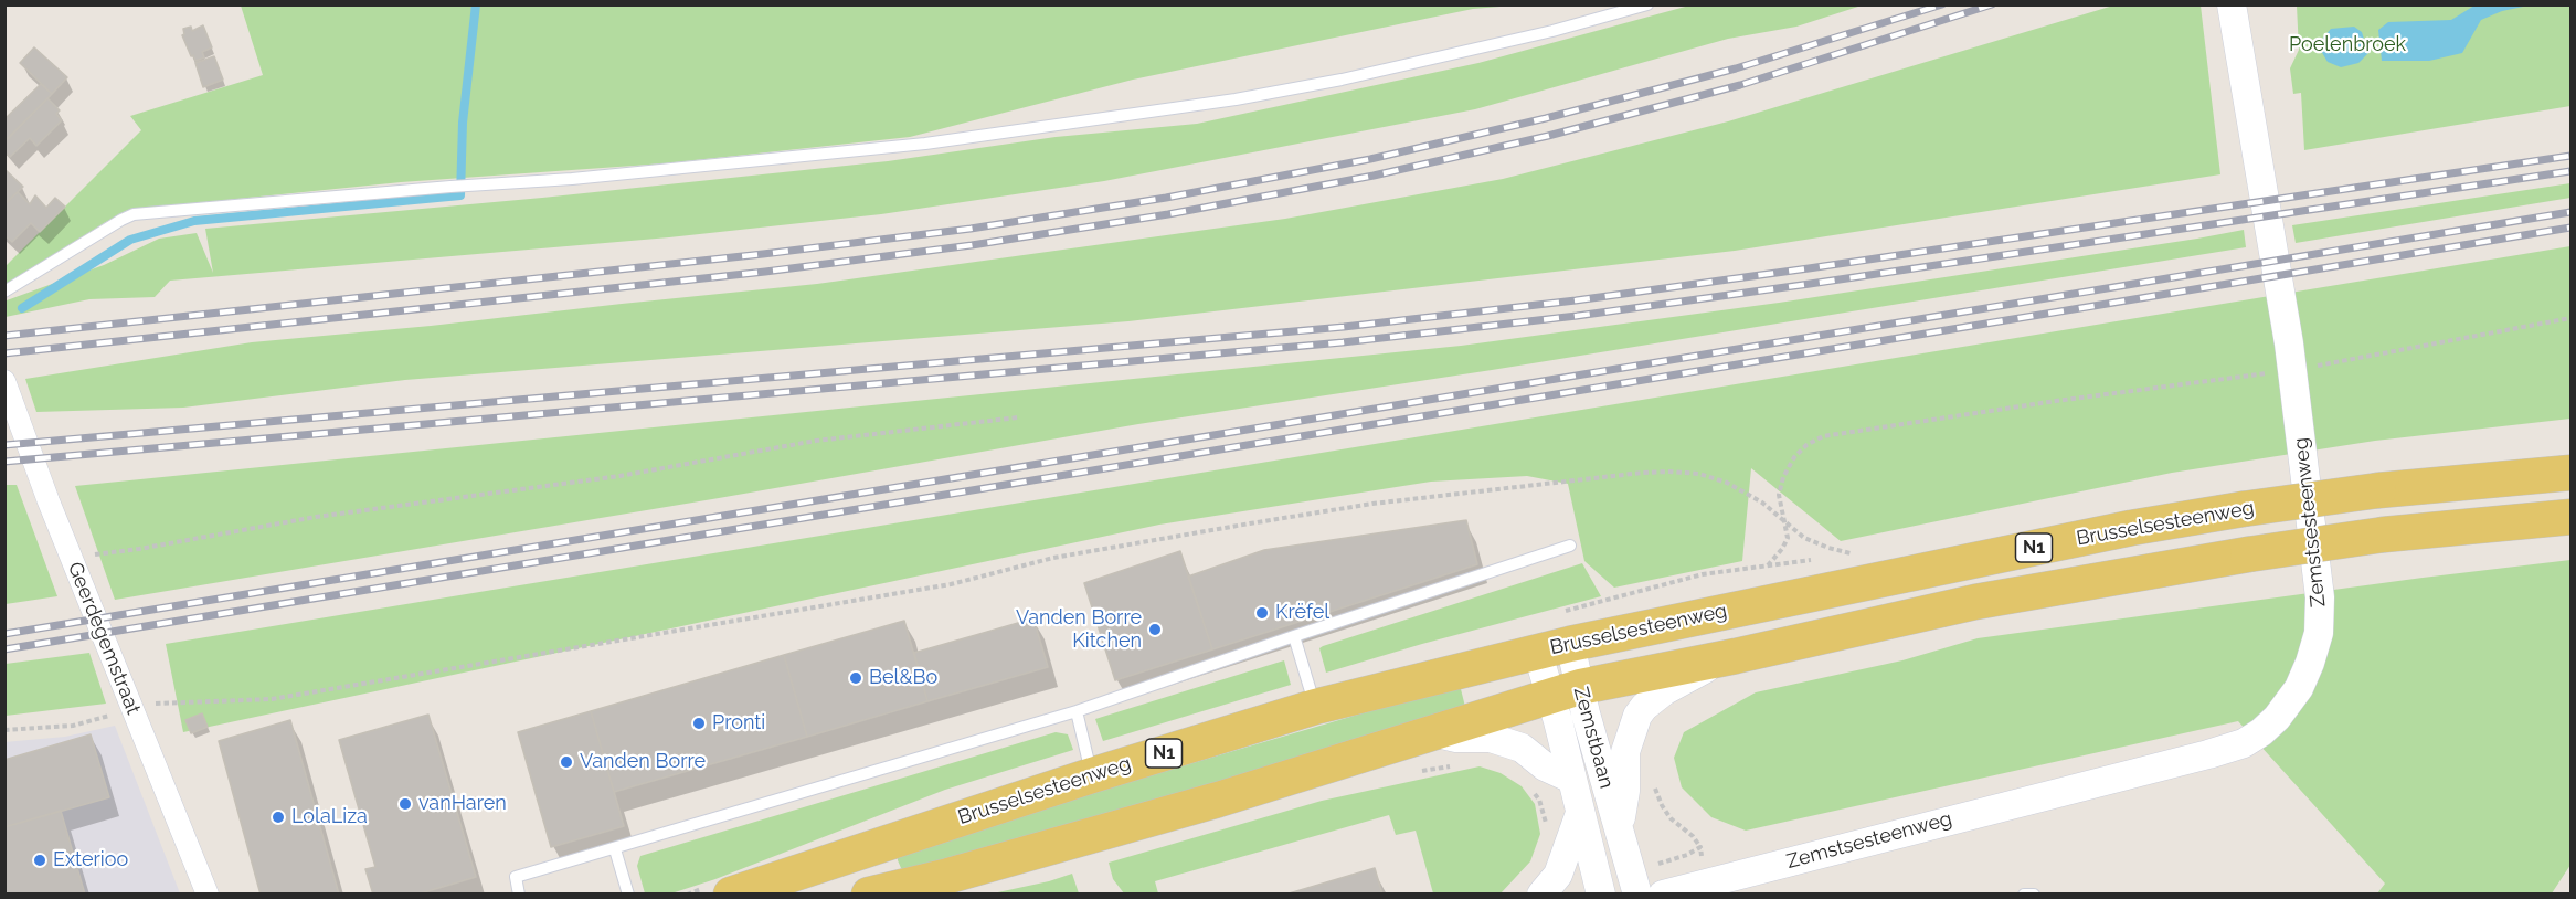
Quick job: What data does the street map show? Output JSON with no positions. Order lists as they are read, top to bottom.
{
  "streets": {
    "main road": ["Brusselsesteenweg", "N1"],
    "street": ["Zemstsesteenweg", "Geerdegemstraat", "Zemstbaan"]
  },
  "crossings": [
    ["Brusselsesteenweg", "Zemstbaan"],
    ["N1", "Zemstbaan"]
  ],
  "parks": ["Poelenbroek"],
  "places": [
    "Krëfel",
    "Vanden Borre Kitchen",
    "Bel&Bo",
    "Pronti",
    "Vanden Borre",
    "vanHaren",
    "LolaLiza",
    "Exterioo"
  ]
}
